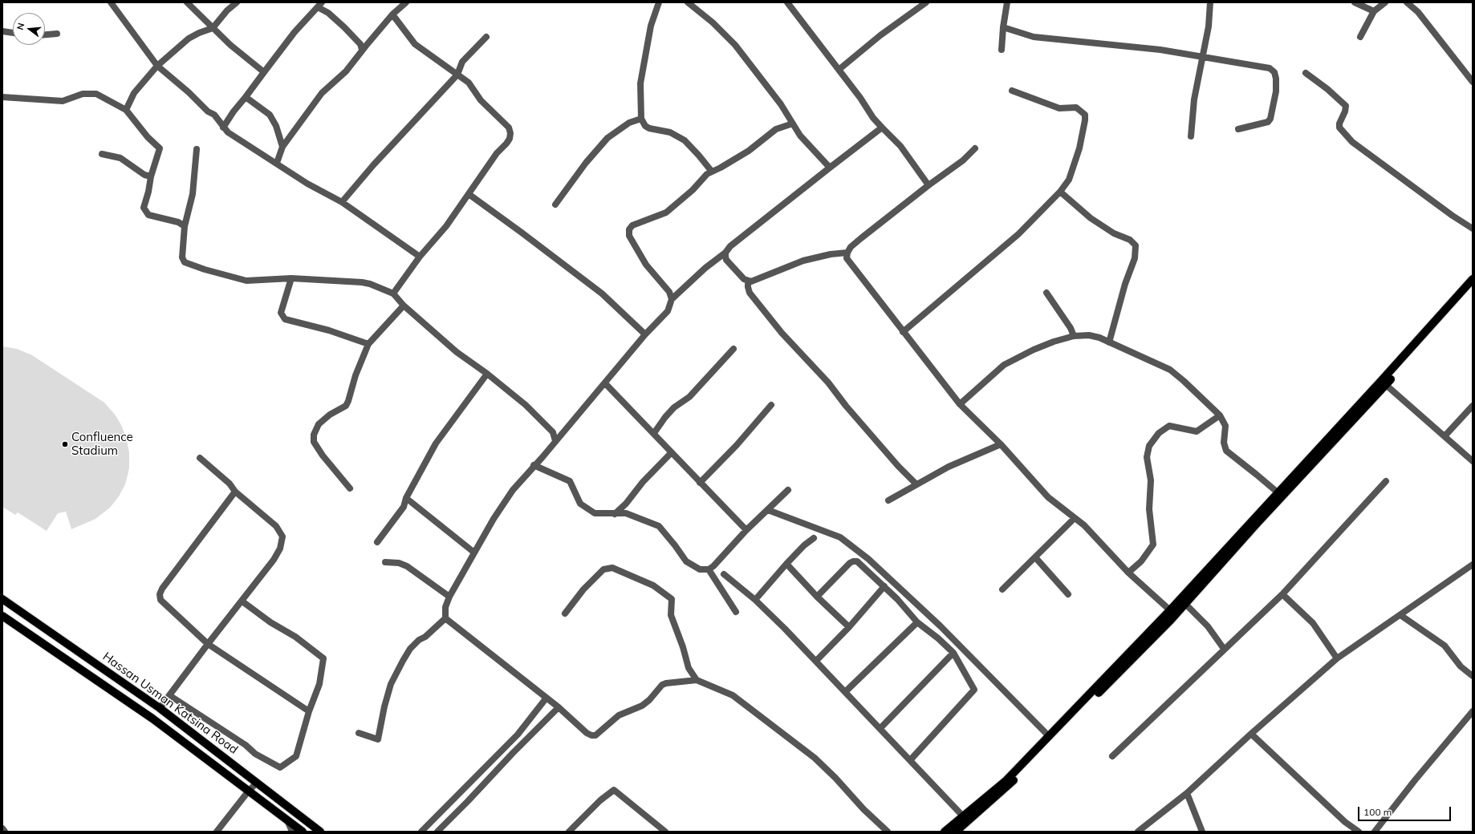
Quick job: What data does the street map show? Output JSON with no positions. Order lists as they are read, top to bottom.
{
  "streets": {
    "main road": ["Hassan Usman Katsina Road"]
  },
  "places": ["Confluence Stadium"],
  "scale_bar": "100 m",
  "north": "left"
}
